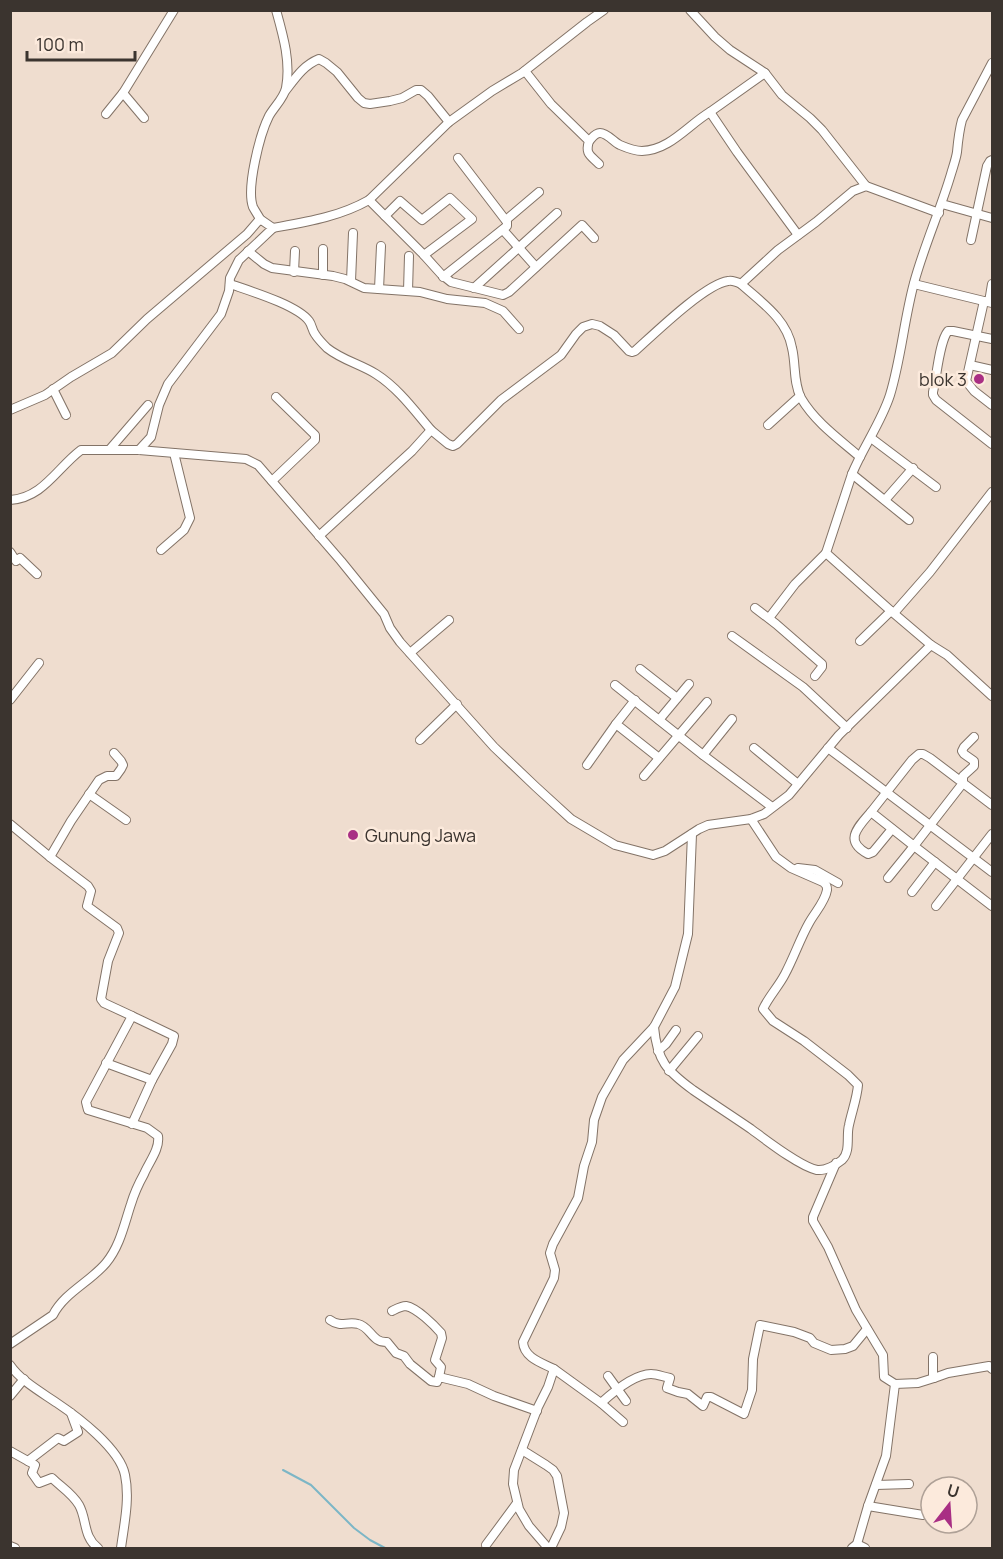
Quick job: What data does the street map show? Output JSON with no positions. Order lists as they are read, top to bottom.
{
  "places": ["blok 3", "Gunung Jawa"],
  "scale_bar": "100 m",
  "north": "top"
}
